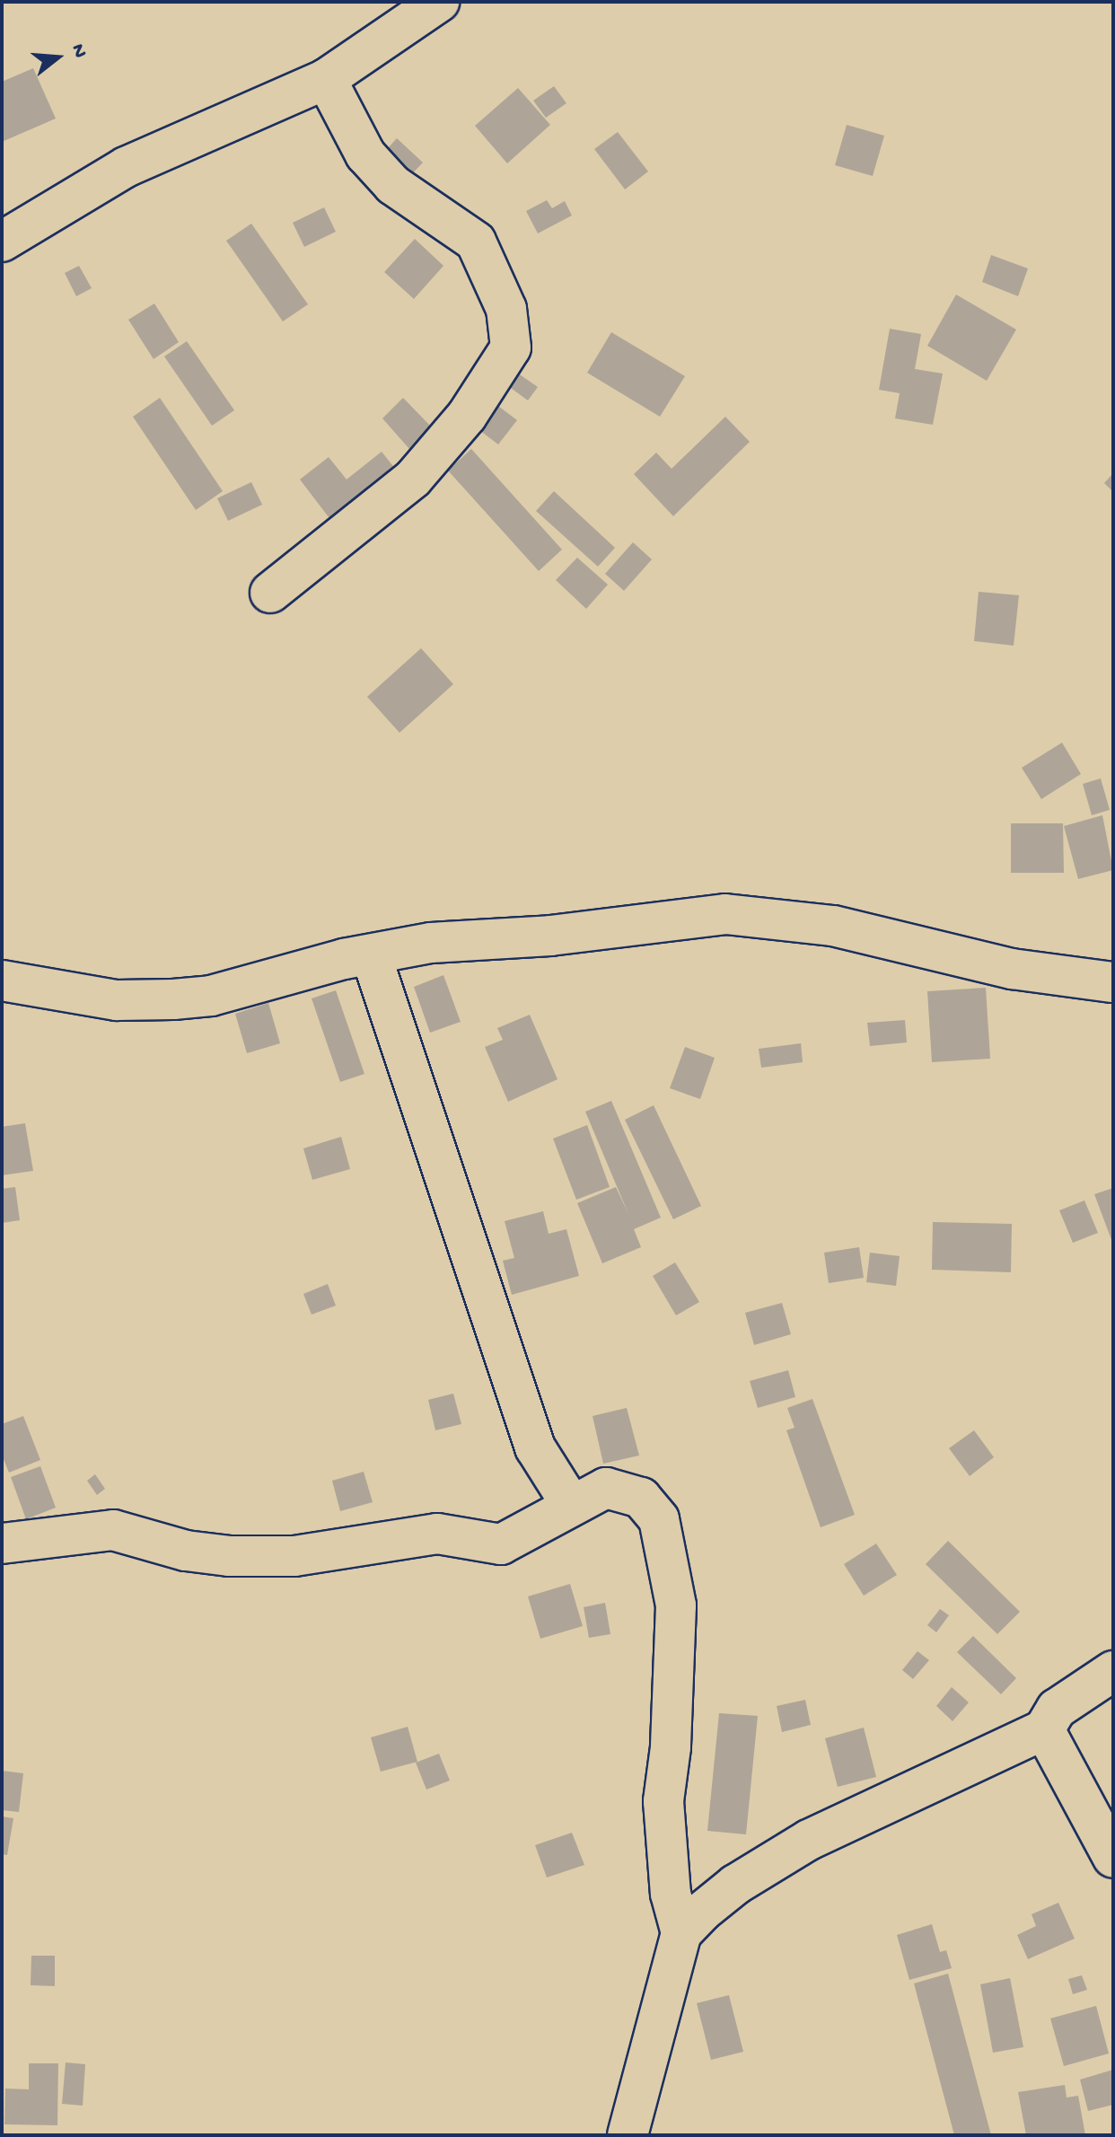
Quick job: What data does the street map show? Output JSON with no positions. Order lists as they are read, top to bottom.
{
  "north": "right"
}
